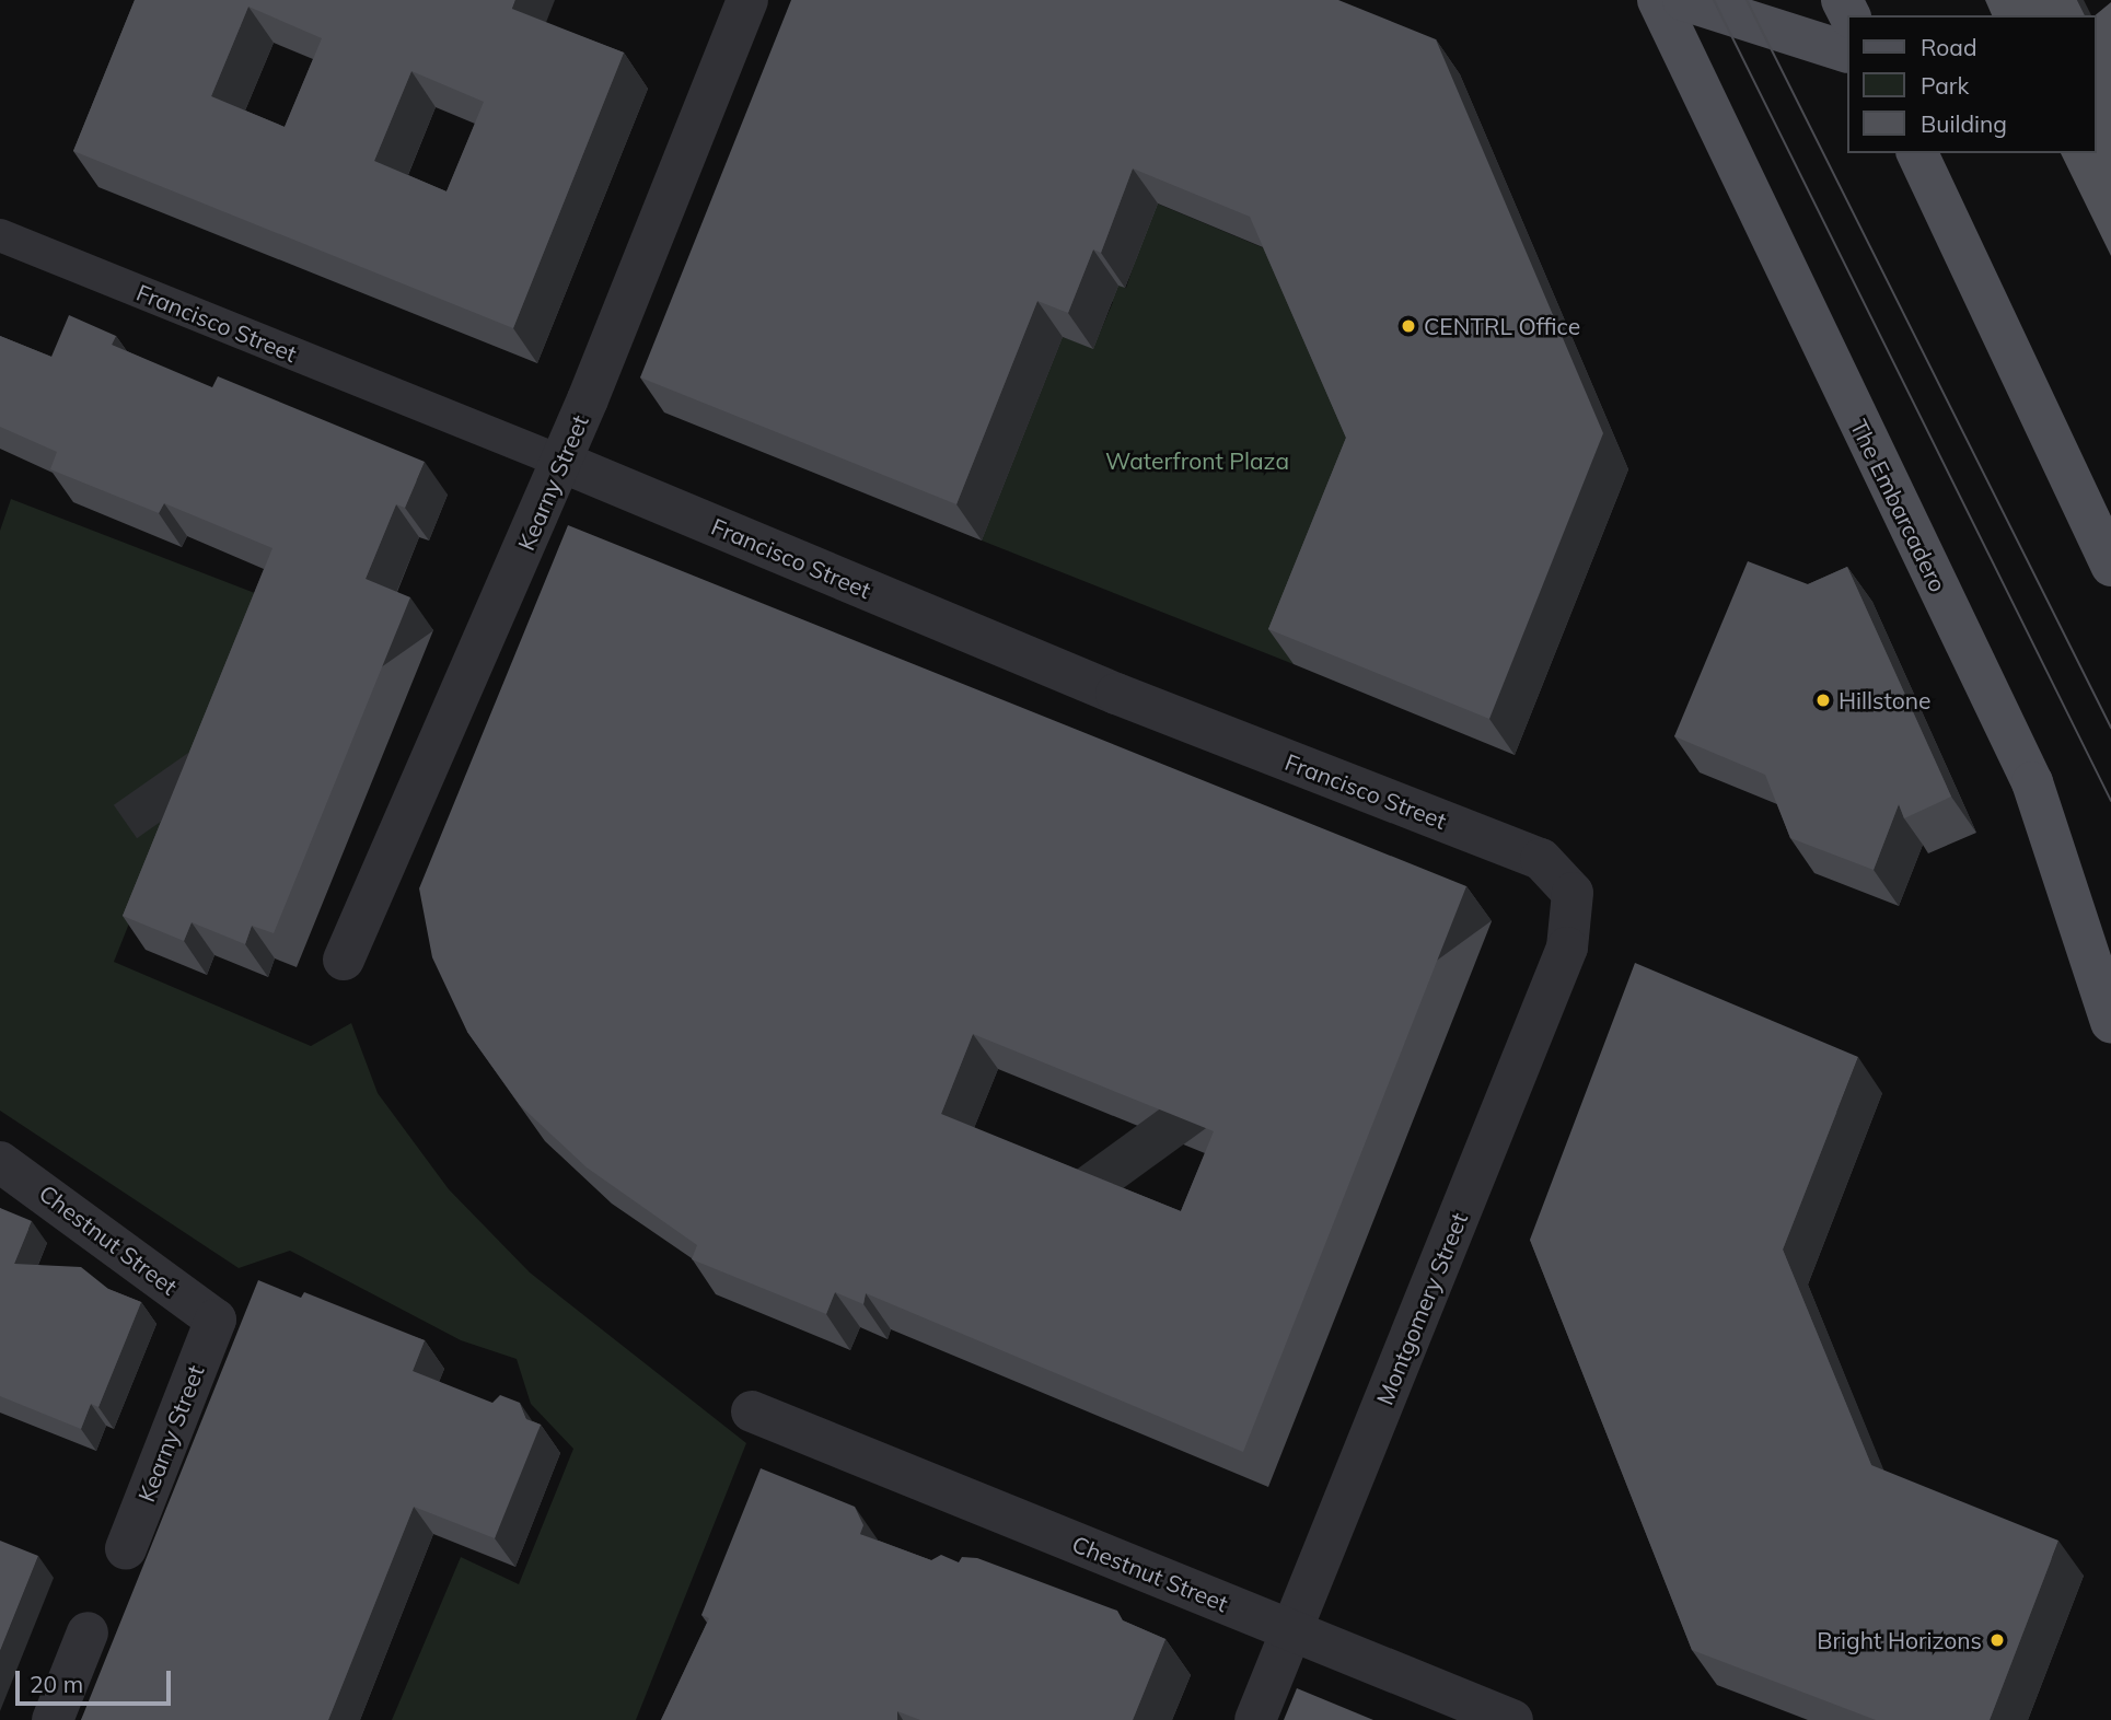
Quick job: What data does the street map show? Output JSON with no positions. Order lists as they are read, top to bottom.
{
  "streets": {
    "main road": ["The Embarcadero"],
    "street": [
      "Francisco Street",
      "Kearny Street",
      "Chestnut Street",
      "Montgomery Street"
    ]
  },
  "crossings": [
    ["Francisco Street", "Kearny Street"],
    ["Francisco Street", "Montgomery Street"],
    ["Kearny Street", "Chestnut Street"],
    ["Chestnut Street", "Montgomery Street"]
  ],
  "parks": ["Waterfront Plaza"],
  "places": ["CENTRL Office", "Hillstone", "Bright Horizons"],
  "legend": ["Road", "Park", "Building"],
  "scale_bar": "20 m"
}
